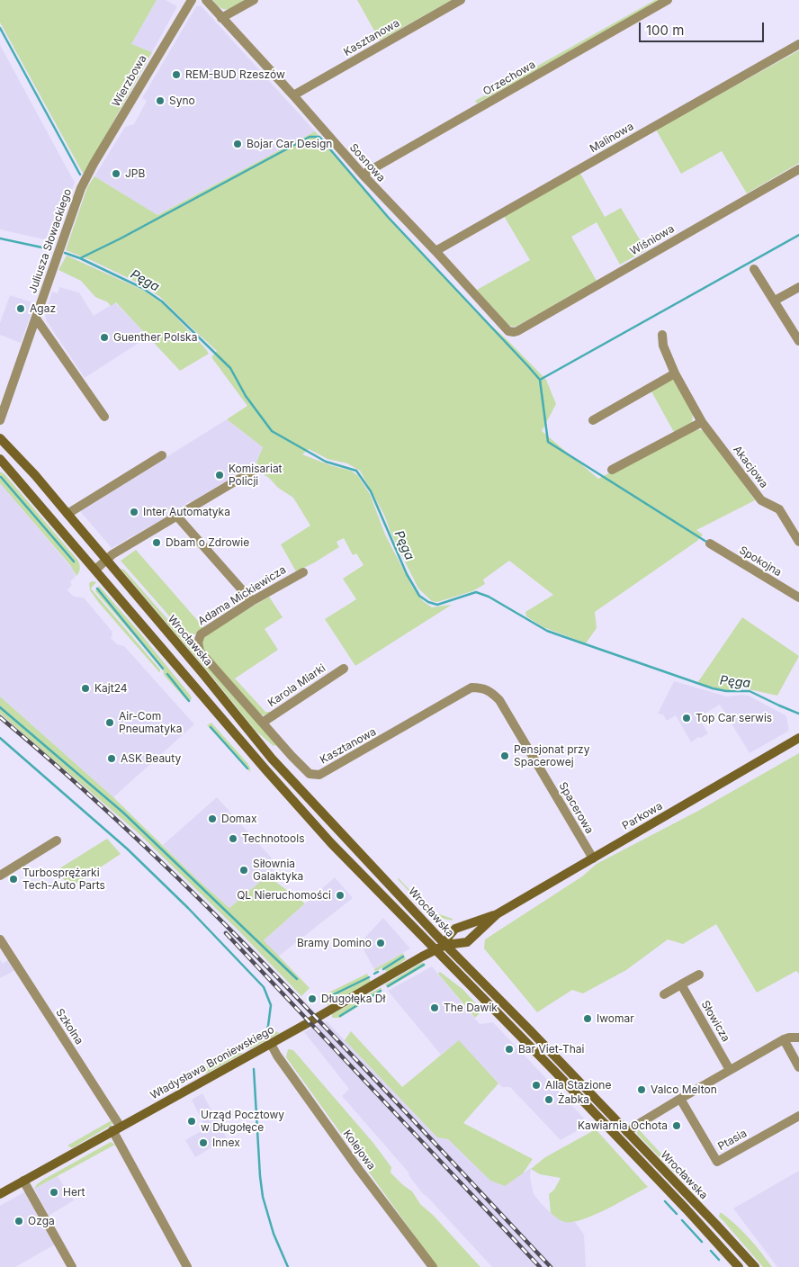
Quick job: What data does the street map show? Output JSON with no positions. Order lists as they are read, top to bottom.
{
  "streets": {
    "main road": ["Wrocławska", "Parkowa", "Władysława Broniewskiego"],
    "street": [
      "Kasztanowa",
      "Orzechowa",
      "Wierzbowa",
      "Malinowa",
      "Sosnowa",
      "Wiśniowa",
      "Juliusza Słowackiego",
      "Akacjowa",
      "Spokojna",
      "Adama Mickiewicza",
      "Karola Miarki",
      "Spacerowa",
      "Słowicza",
      "Szkolna",
      "Ptasia",
      "Kolejowa"
    ]
  },
  "crossings": [
    ["Kasztanowa", "Sosnowa"],
    ["Kasztanowa", "Adama Mickiewicza"],
    ["Kasztanowa", "Karola Miarki"],
    ["Kasztanowa", "Spacerowa"],
    ["Orzechowa", "Sosnowa"],
    ["Wierzbowa", "Juliusza Słowackiego"],
    ["Malinowa", "Sosnowa"],
    ["Sosnowa", "Wiśniowa"],
    ["Wrocławska", "Parkowa"],
    ["Wrocławska", "Władysława Broniewskiego"],
    ["Spacerowa", "Parkowa"],
    ["Parkowa", "Władysława Broniewskiego"],
    ["Szkolna", "Władysława Broniewskiego"],
    ["Władysława Broniewskiego", "Kolejowa"]
  ],
  "water": ["Pęga"],
  "places": [
    "REM-BUD Rzeszów",
    "Syno",
    "Bojar Car Design",
    "JPB",
    "Agaz",
    "Guenther Polska",
    "Komisariat Policji",
    "Inter Automatyka",
    "Dbam o Zdrowie",
    "Kajt24",
    "Top Car serwis",
    "Air-Com Pneumatyka",
    "Pensjonat przy Spacerowej",
    "ASK Beauty",
    "Domax",
    "Technotools",
    "Siłownia Galaktyka",
    "Turbosprężarki Tech-Auto Parts",
    "QL Nieruchomości",
    "Bramy Domino",
    "Długołęka Dł",
    "The Dawik",
    "Iwomar",
    "Bar Viet-Thai",
    "Alla Stazione",
    "Valco Melton",
    "Żabka",
    "Urząd Pocztowy w Długołęce",
    "Kawiarnia Ochota",
    "Innex",
    "Hert",
    "Ozga"
  ],
  "scale_bar": "100 m"
}
